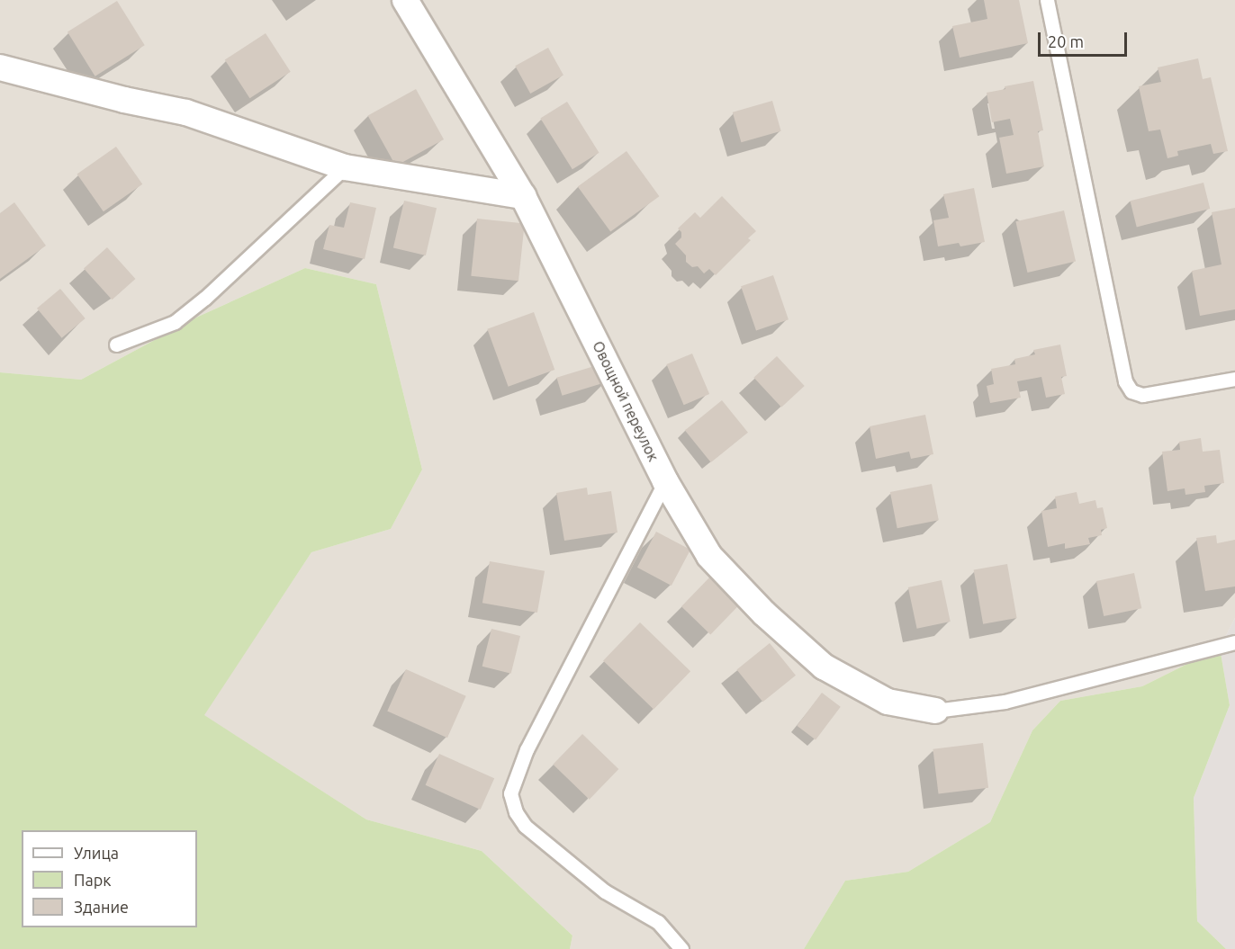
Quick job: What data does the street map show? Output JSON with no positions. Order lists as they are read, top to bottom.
{
  "streets": {
    "street": ["Овощной переулок"]
  },
  "legend": ["Улица", "Парк", "Здание"],
  "scale_bar": "20 m"
}
